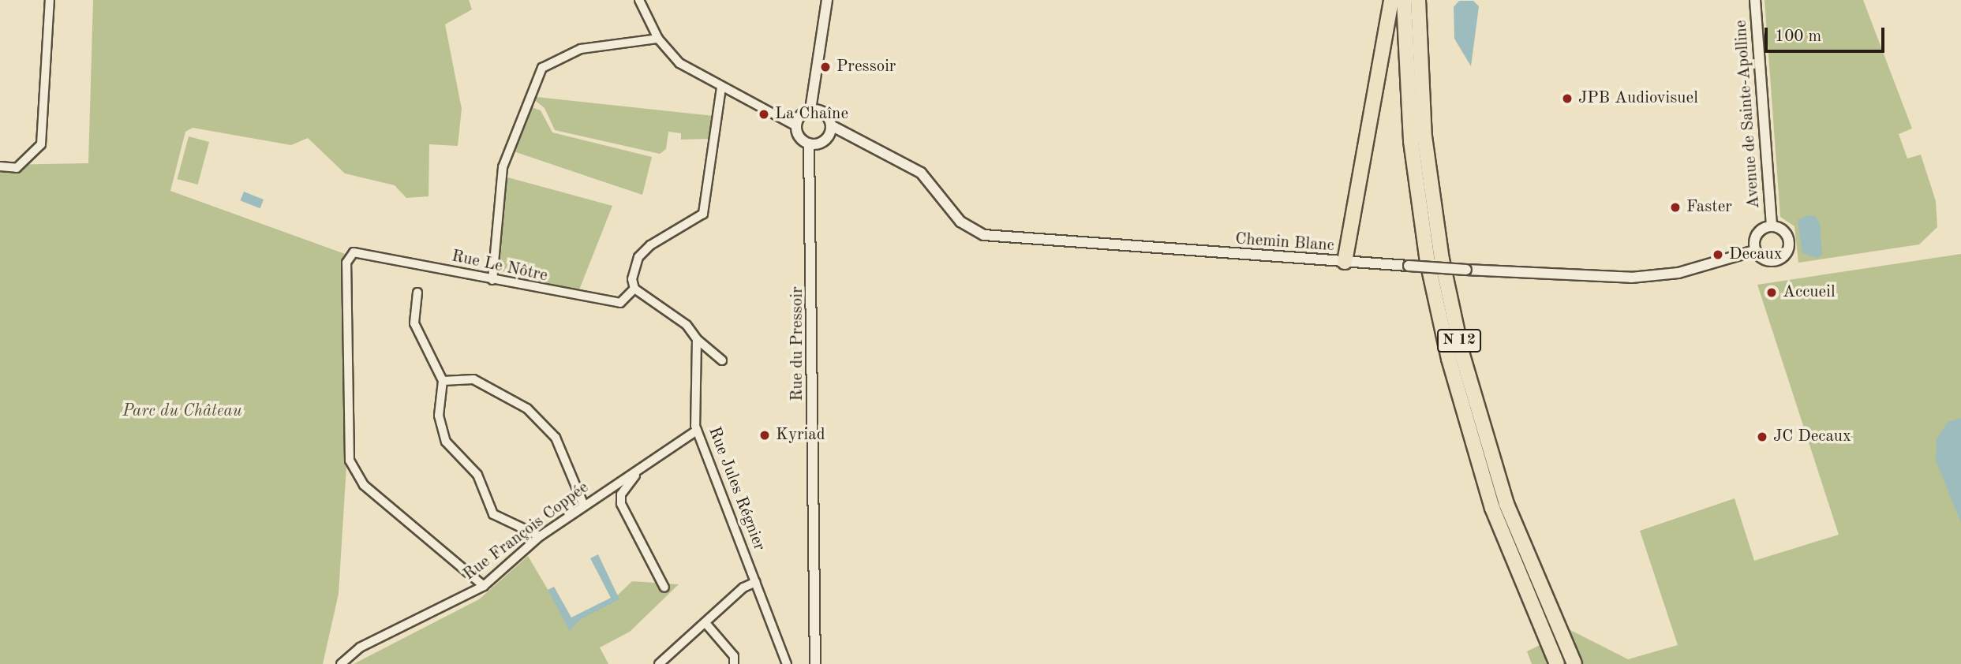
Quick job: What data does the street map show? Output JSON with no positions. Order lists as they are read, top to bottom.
{
  "streets": {
    "highway": ["N 12"],
    "street": [
      "Avenue de Sainte-Apolline",
      "Chemin Blanc",
      "Rue Le Nôtre",
      "Rue du Pressoir",
      "Rue Jules Régnier",
      "Rue François Coppée"
    ]
  },
  "crossings": [
    ["Avenue de Sainte-Apolline", "Chemin Blanc"],
    ["Rue Le Nôtre", "Rue François Coppée"],
    ["Rue Jules Régnier", "Rue François Coppée"]
  ],
  "parks": ["Parc du Château"],
  "places": [
    "Pressoir",
    "JPB Audiovisuel",
    "La Chaîne",
    "Faster",
    "Decaux",
    "Accueil",
    "Kyriad",
    "JC Decaux"
  ],
  "scale_bar": "100 m"
}
